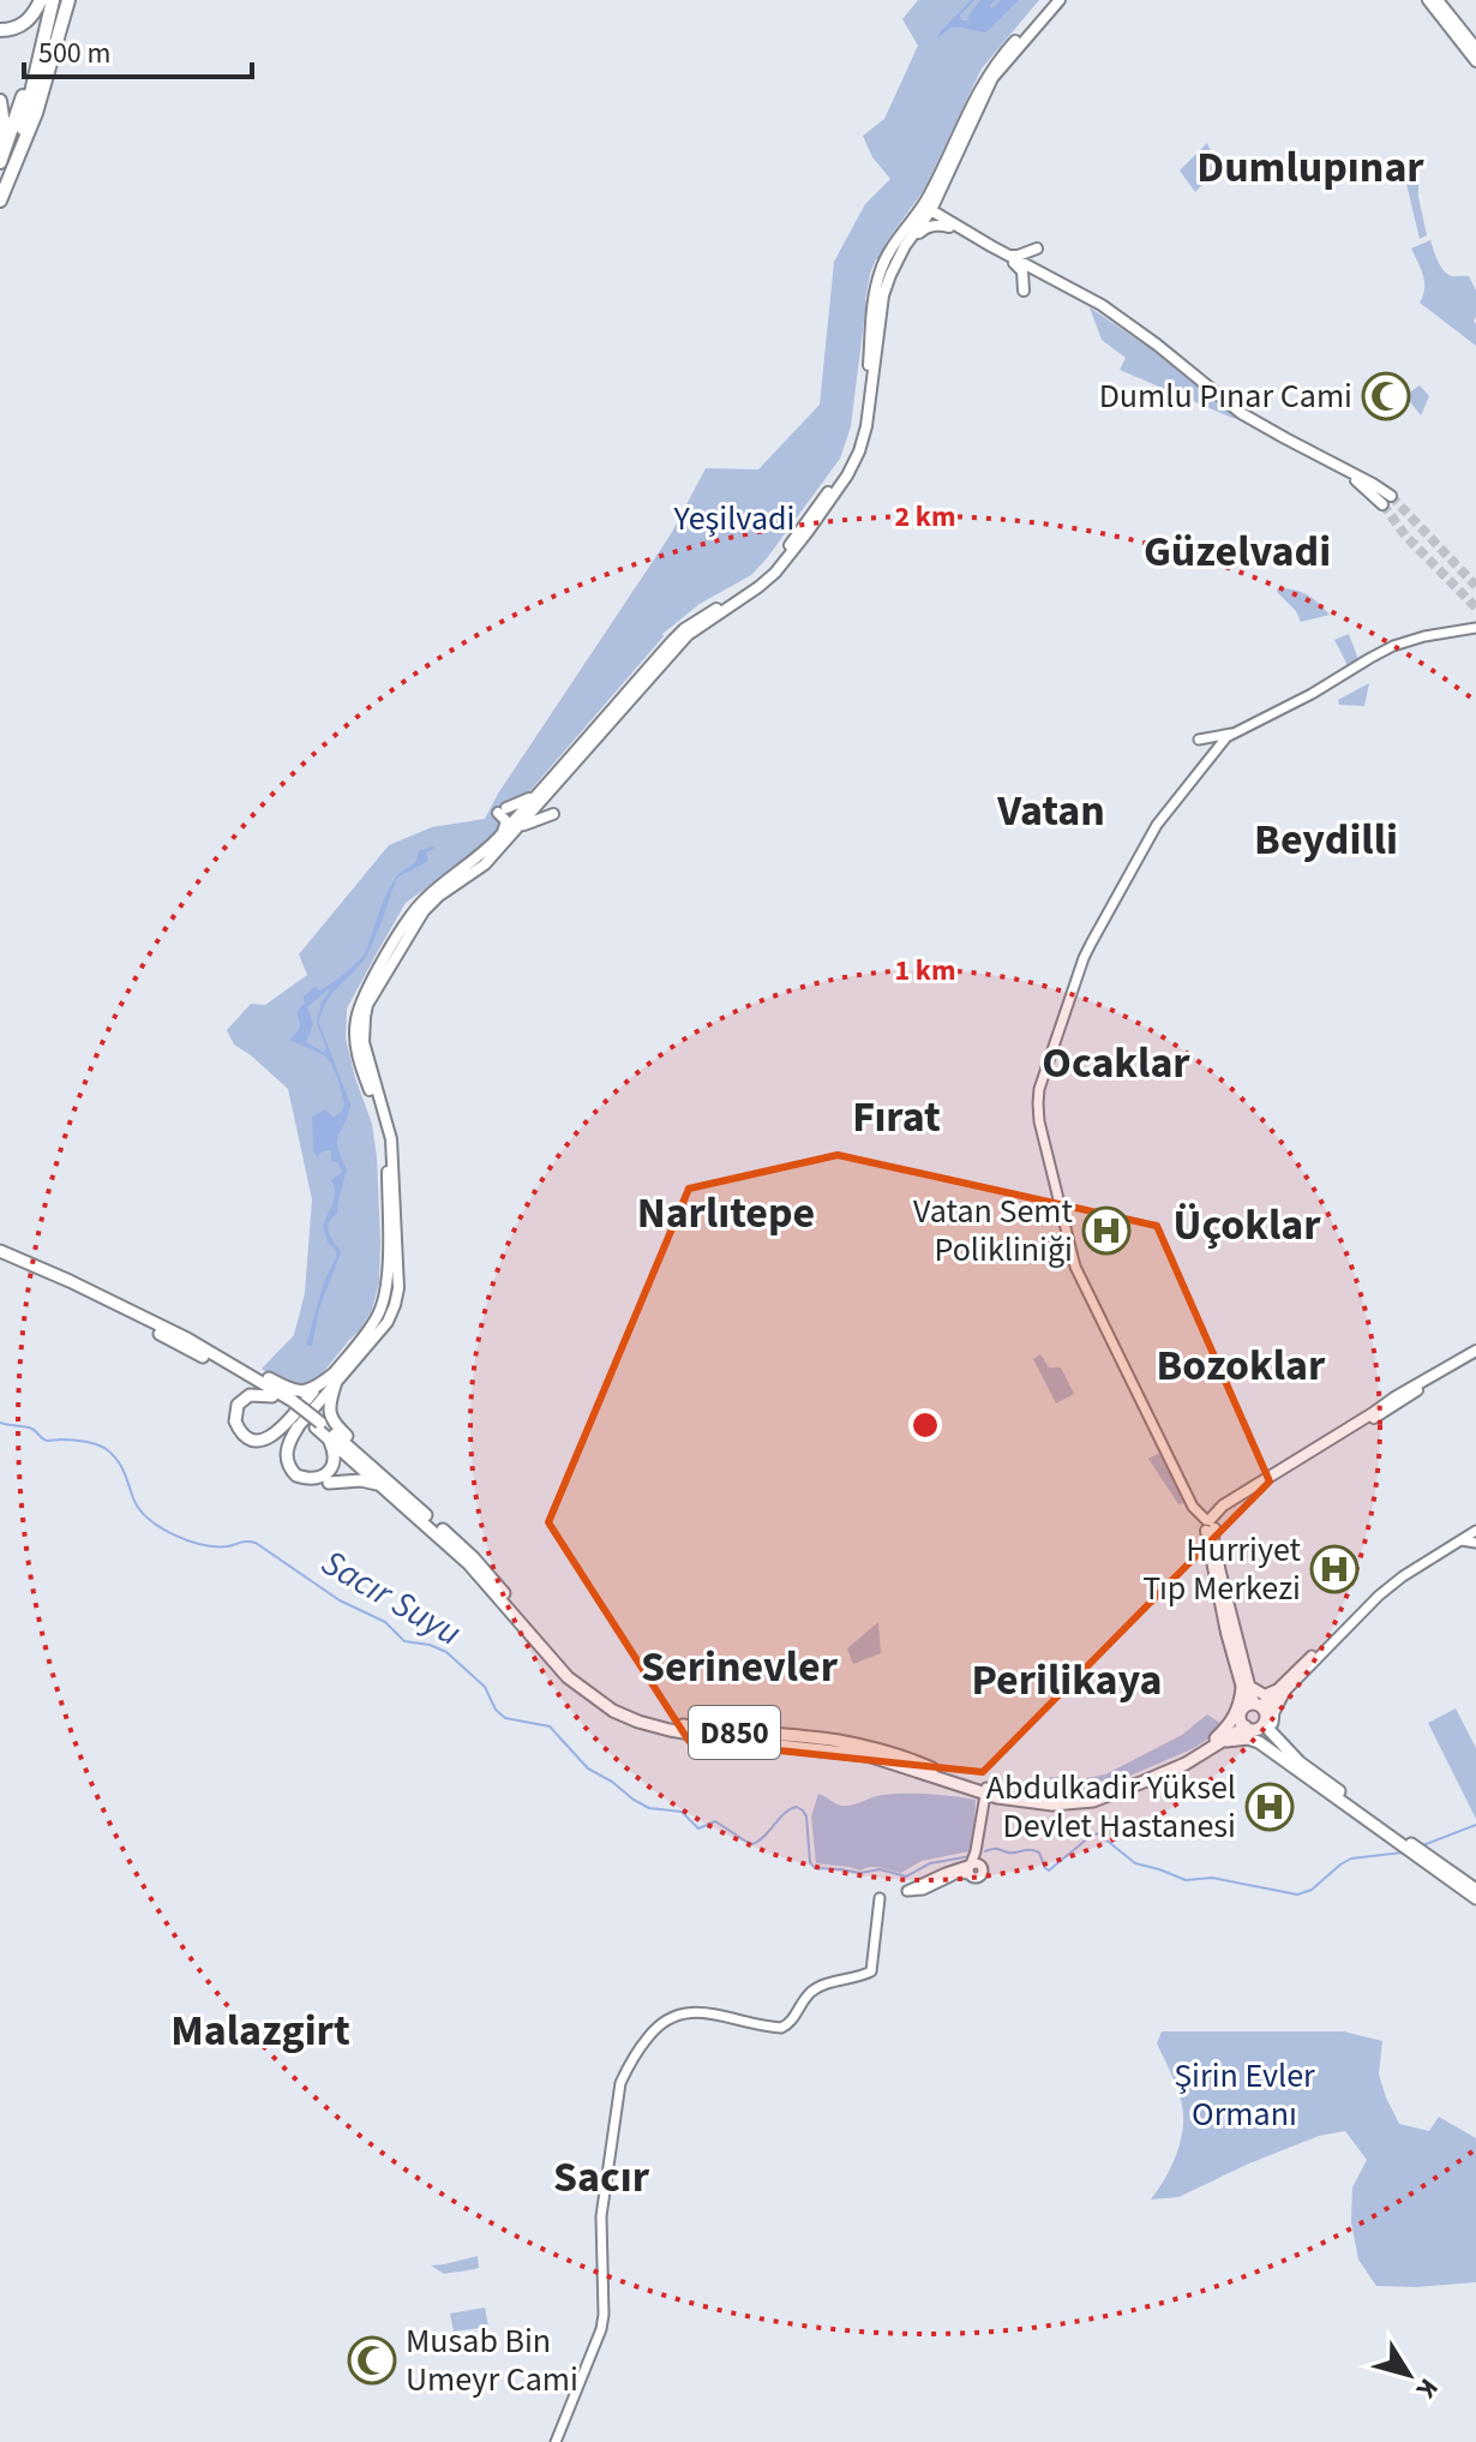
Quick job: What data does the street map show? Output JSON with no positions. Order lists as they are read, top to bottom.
{
  "streets": {
    "highway": ["D850"]
  },
  "districts": [
    "Dumlupınar",
    "Güzelvadi",
    "Vatan",
    "Beydilli",
    "Ocaklar",
    "Fırat",
    "Narlıtepe",
    "Üçoklar",
    "Bozoklar",
    "Serinevler",
    "Perilikaya",
    "Malazgirt",
    "Sacır"
  ],
  "water": ["Sacır Suyu"],
  "parks": ["Yeşilvadi", "Şirin Evler Ormanı"],
  "places": {
    "mosque": ["Dumlu Pınar Cami", "Musab Bin Umeyr Cami"],
    "hospital": ["Vatan Semt Polikliniği", "Hurriyet Tıp Merkezi", "Abdulkadir Yüksel Devlet Hastanesi"]
  },
  "scale_bar": "500 m",
  "north": "bottom right",
  "rings": ["2 km", "1 km"]
}
